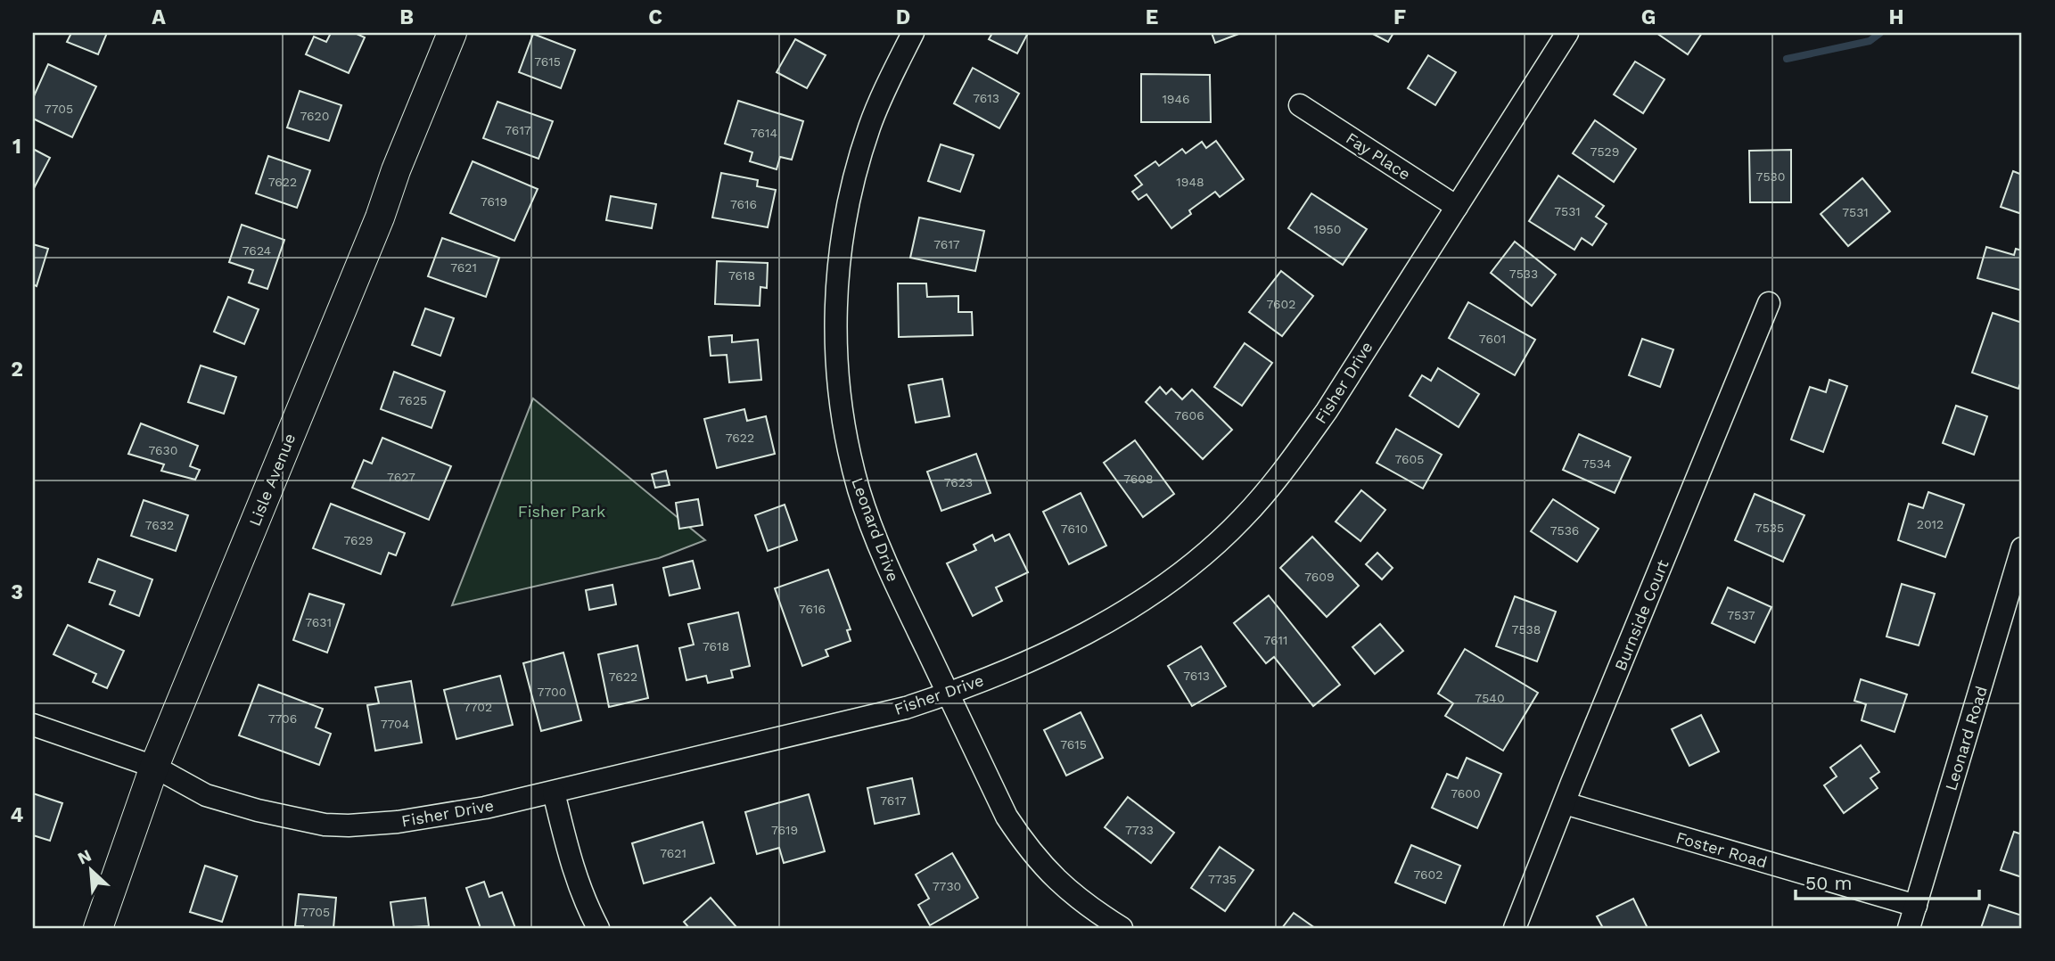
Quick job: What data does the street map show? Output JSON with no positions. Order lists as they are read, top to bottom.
{
  "streets": {
    "street": [
      "Fay Place",
      "Fisher Drive",
      "Lisle Avenue",
      "Leonard Drive",
      "Burnside Court",
      "Leonard Road",
      "Foster Road"
    ]
  },
  "crossings": [
    ["Fay Place", "Fisher Drive"],
    ["Fisher Drive", "Lisle Avenue"],
    ["Fisher Drive", "Leonard Drive"],
    ["Burnside Court", "Foster Road"],
    ["Leonard Road", "Foster Road"]
  ],
  "parks": ["Fisher Park"],
  "house_numbers": [
    "7615",
    "7613",
    "1946",
    "7705",
    "7620",
    "7617",
    "7614",
    "7529",
    "7530",
    "7622",
    "1948",
    "7619",
    "7616",
    "7531",
    "7531",
    "1950",
    "7617",
    "7624",
    "7621",
    "7533",
    "7618",
    "7602",
    "7601",
    "7625",
    "7606",
    "7622",
    "7630",
    "7605",
    "7534",
    "7627",
    "7608",
    "7623",
    "2012",
    "7632",
    "7535",
    "7610",
    "7536",
    "7629",
    "7609",
    "7616",
    "7537",
    "7631",
    "7538",
    "7611",
    "7618",
    "7613",
    "7622",
    "7700",
    "7540",
    "7702",
    "7706",
    "7704",
    "7615",
    "7600",
    "7617",
    "7619",
    "7733",
    "7621",
    "7602",
    "7735",
    "7730",
    "7705"
  ],
  "scale_bar": "50 m",
  "north": "top left",
  "grid": {
    "columns": [
      "A",
      "B",
      "C",
      "D",
      "E",
      "F",
      "G",
      "H"
    ],
    "rows": [
      "1",
      "2",
      "3",
      "4"
    ]
  }
}
